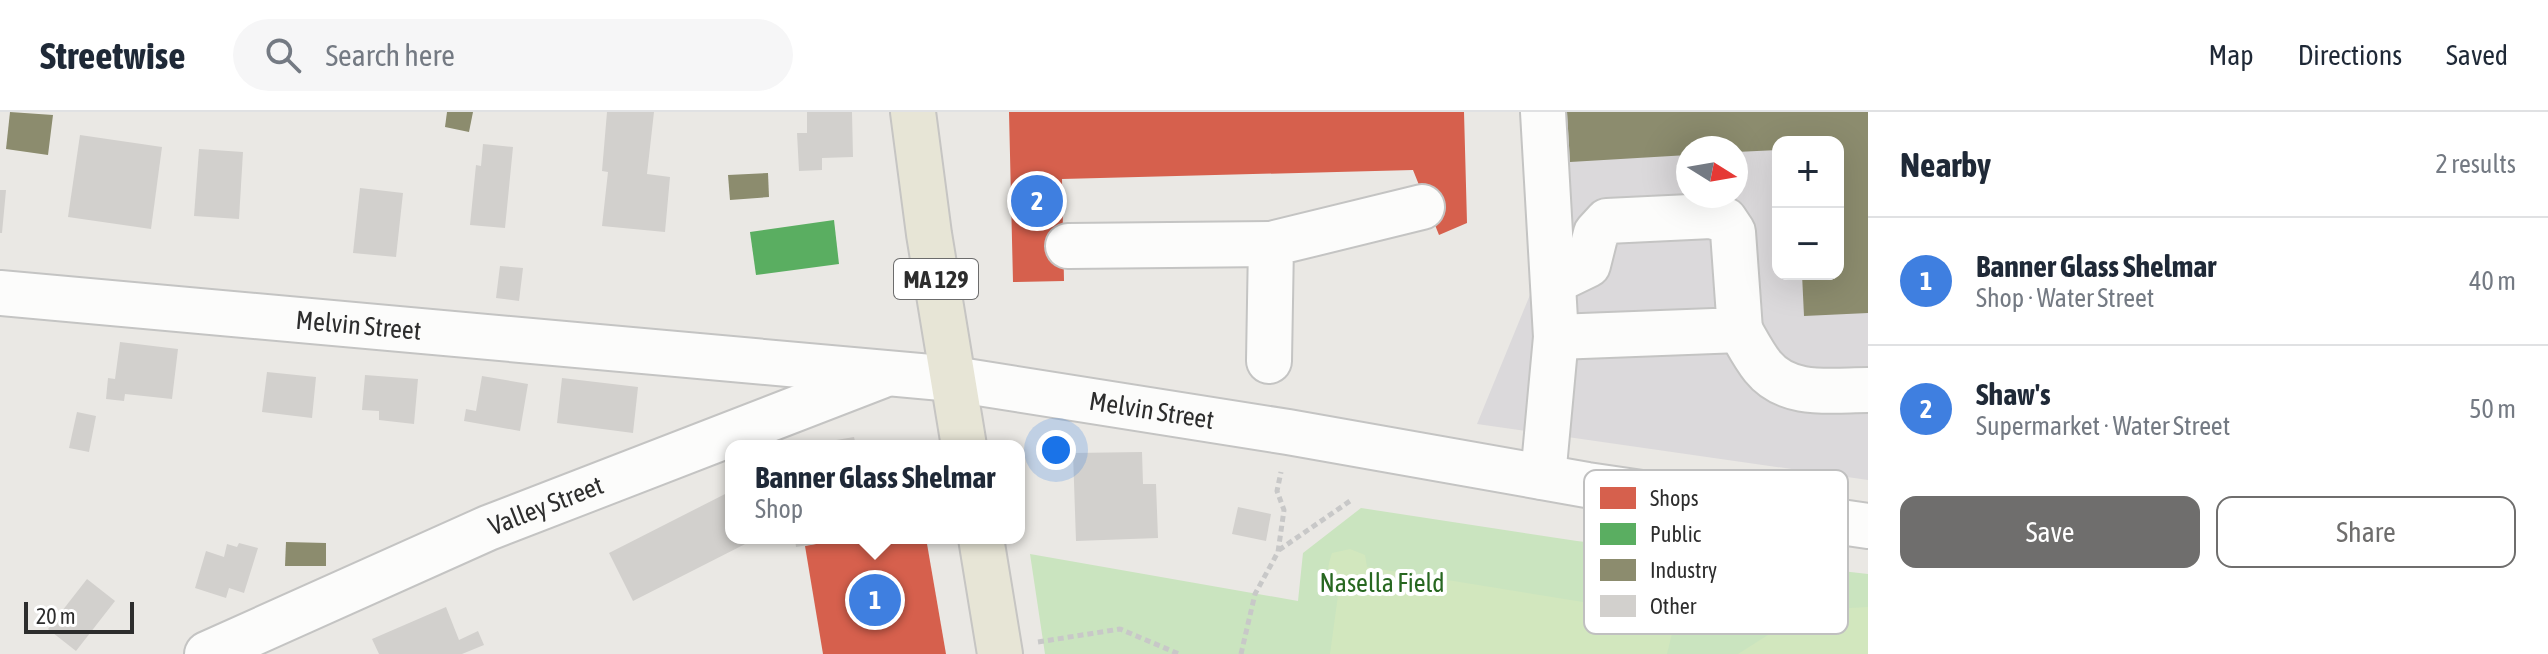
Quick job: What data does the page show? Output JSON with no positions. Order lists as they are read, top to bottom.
{
  "streets": {
    "main road": ["MA 129"],
    "street": ["Melvin Street", "Valley Street"]
  },
  "crossings": [
    ["MA 129", "Melvin Street"],
    ["Melvin Street", "Valley Street"]
  ],
  "parks": ["Nasella Field"],
  "legend": [
    "Shops",
    "Public",
    "Industry",
    "Other"
  ],
  "scale_bar": "20 m",
  "north": "right",
  "page": {
    "header": "Streetwise",
    "search": "Search here",
    "nav": ["Map", "Directions", "Saved"],
    "heading": ["Nearby", "2 results"],
    "map_buttons": ["+", "−"],
    "pins": ["2", "1"],
    "list": [
      {
        "mark": "1",
        "name": "Banner Glass Shelmar",
        "note": "Shop · Water Street",
        "value": "40 m"
      },
      {
        "mark": "2",
        "name": "Shaw's",
        "note": "Supermarket · Water Street",
        "value": "50 m"
      }
    ],
    "popup": ["Banner Glass Shelmar", "Shop"],
    "buttons": ["Save", "Share"],
    "scale": "20 m"
  }
}
